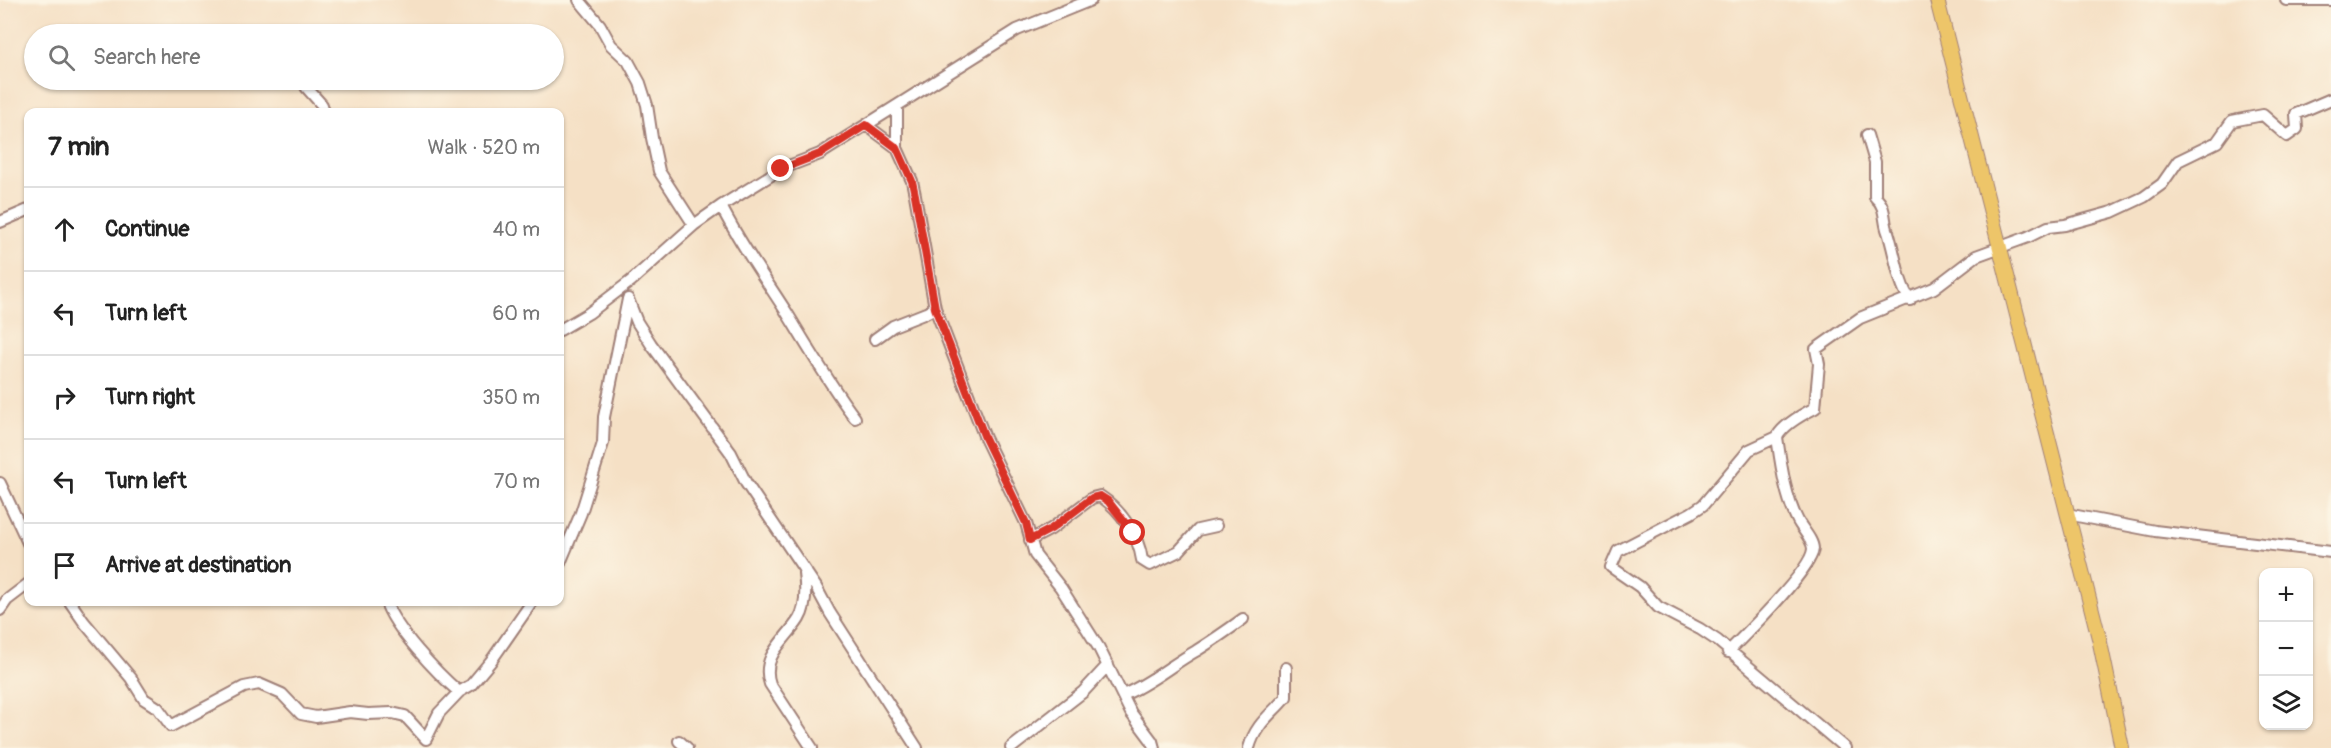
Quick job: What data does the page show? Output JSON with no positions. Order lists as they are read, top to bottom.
{
  "page": {
    "search": "Search here",
    "heading": ["7 min", "Walk · 520 m"],
    "list": [
      ["Continue", "40 m"],
      ["Turn left", "60 m"],
      ["Turn right", "350 m"],
      ["Turn left", "70 m"],
      "Arrive at destination"
    ],
    "map_buttons": ["+", "−"]
  }
}
